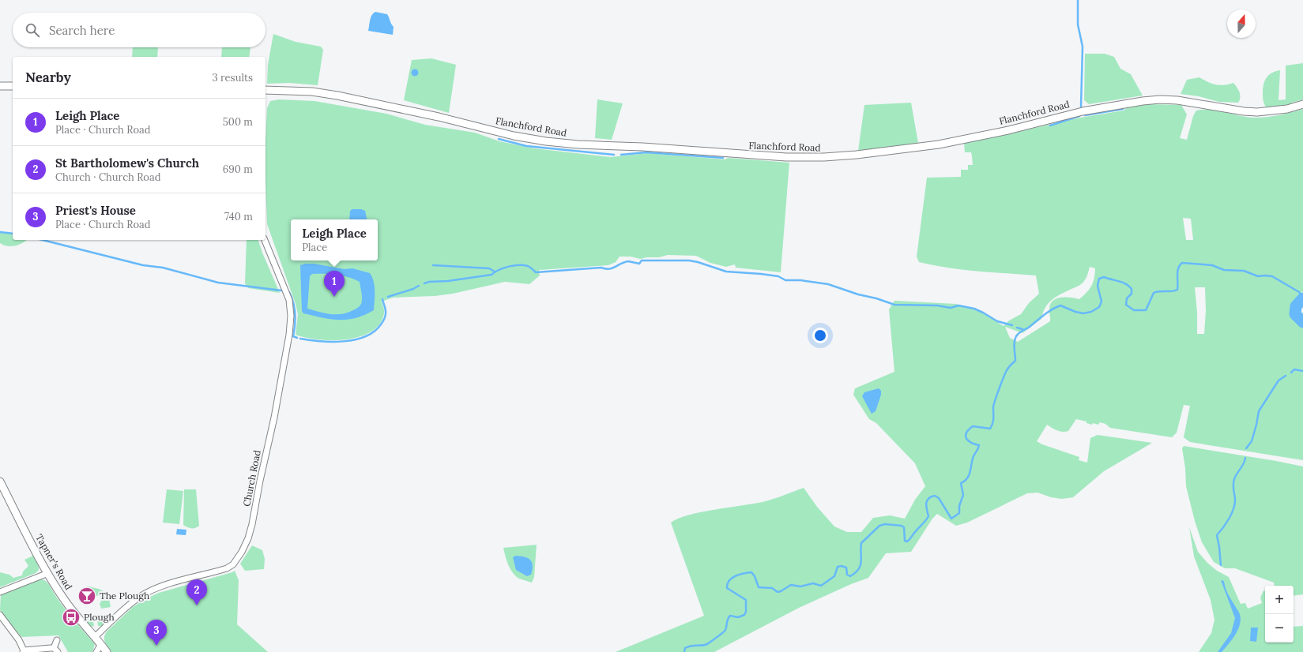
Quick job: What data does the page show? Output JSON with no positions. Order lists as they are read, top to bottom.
{
  "streets": {
    "street": ["Flanchford Road", "Church Road", "Tapner's Road"]
  },
  "crossings": [
    ["Church Road", "Tapner's Road"]
  ],
  "places": {
    "bar": ["The Plough"],
    "bus stop": ["Plough"]
  },
  "north": "top",
  "page": {
    "search": "Search here",
    "heading": ["Nearby", "3 results"],
    "list": [
      {
        "mark": "1",
        "name": "Leigh Place",
        "note": "Place · Church Road",
        "value": "500 m"
      },
      {
        "mark": "2",
        "name": "St Bartholomew's Church",
        "note": "Church · Church Road",
        "value": "690 m"
      },
      {
        "mark": "3",
        "name": "Priest's House",
        "note": "Place · Church Road",
        "value": "740 m"
      }
    ],
    "popup": ["Leigh Place", "Place"],
    "pins": ["1", "2", "3"],
    "map_buttons": ["+", "−"]
  }
}
